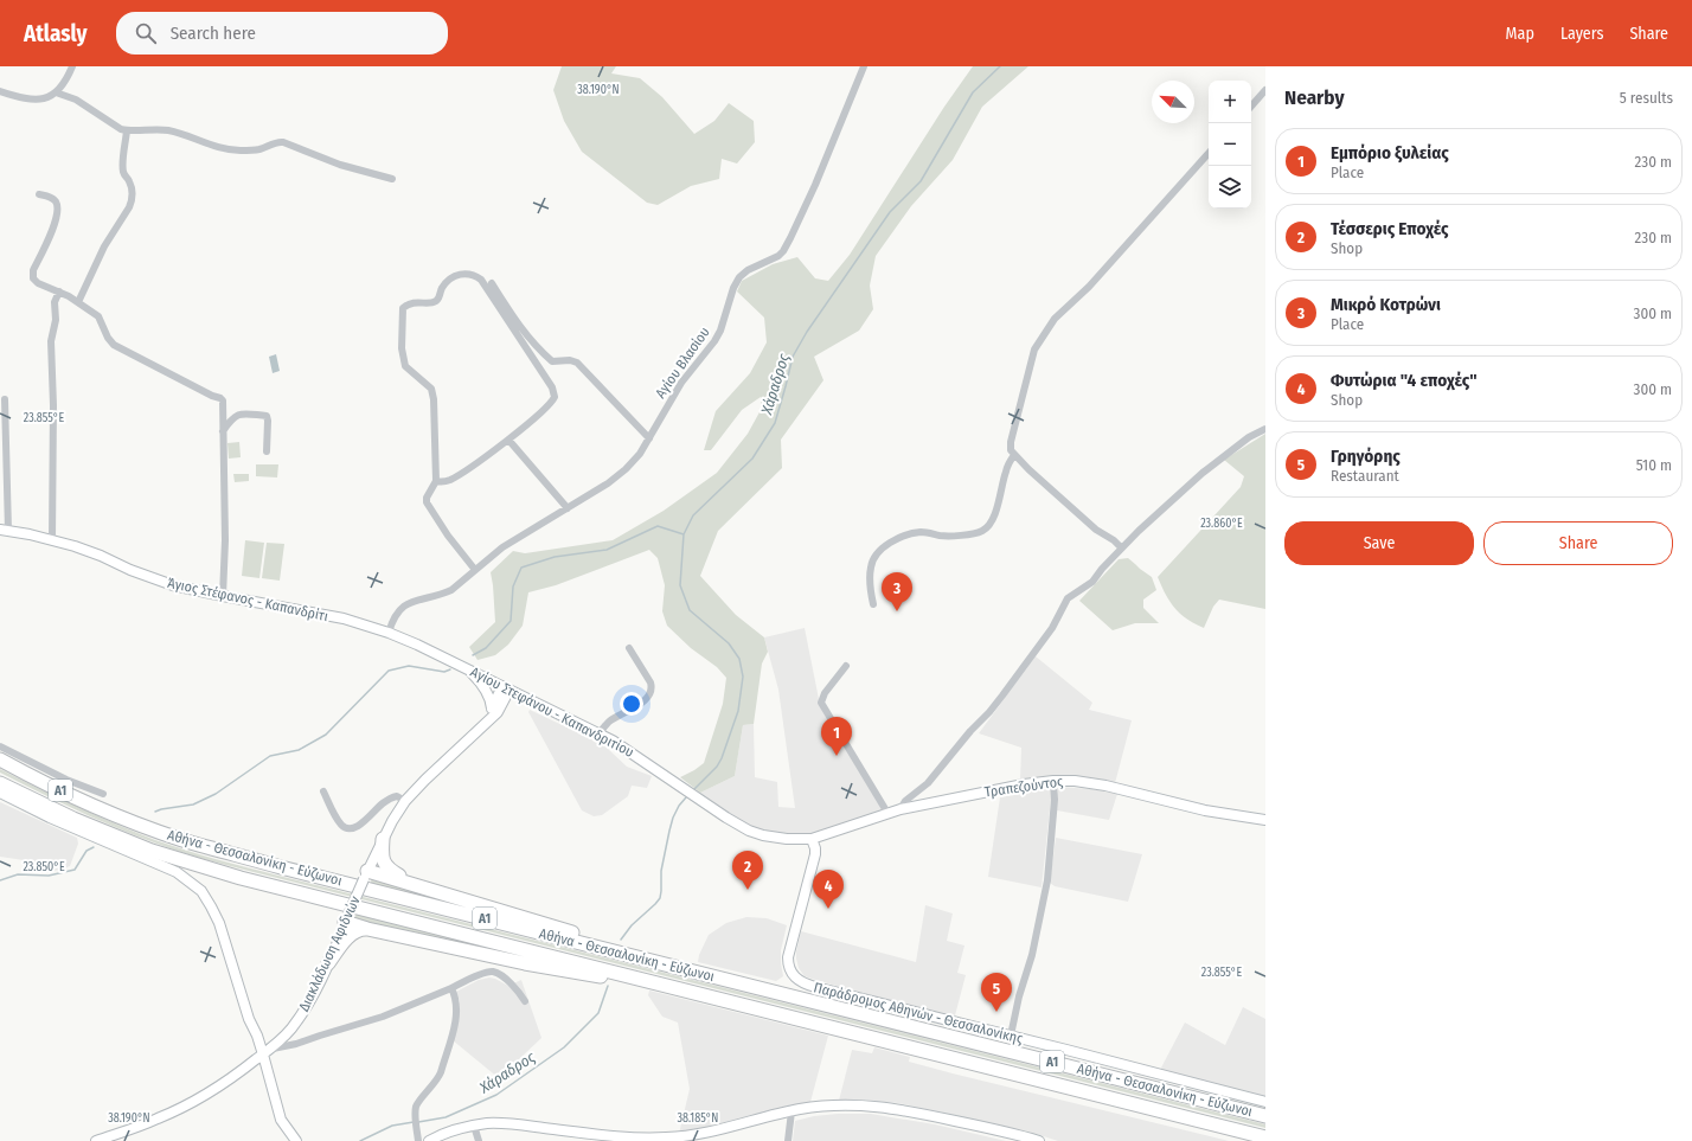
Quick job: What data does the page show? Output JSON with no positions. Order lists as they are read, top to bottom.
{
  "streets": {
    "highway": ["Α1", "Αθήνα - Θεσσαλονίκη - Εύζωνοι"],
    "main road": [
      "Άγιος Στέφανος - Καπανδρίτι",
      "Αγίου Στεφάνου - Καπανδριτίου",
      "Τραπεζούντος",
      "Διακλάδωση Αφιδνών",
      "Παράδρομος Αθηνών - Θεσσαλονίκης"
    ],
    "street": ["Αγίου Βλασίου"]
  },
  "crossings": [
    ["Αγίου Βλασίου", "Άγιος Στέφανος - Καπανδρίτι"],
    ["Αγίου Βλασίου", "Αγίου Στεφάνου - Καπανδριτίου"],
    ["Άγιος Στέφανος - Καπανδρίτι", "Αγίου Στεφάνου - Καπανδριτίου"],
    ["Αγίου Στεφάνου - Καπανδριτίου", "Τραπεζούντος"],
    ["Αγίου Στεφάνου - Καπανδριτίου", "Διακλάδωση Αφιδνών"],
    ["Αγίου Στεφάνου - Καπανδριτίου", "Παράδρομος Αθηνών - Θεσσαλονίκης"],
    ["Τραπεζούντος", "Παράδρομος Αθηνών - Θεσσαλονίκης"]
  ],
  "water": ["Χάραδρος"],
  "north": "top left",
  "page": {
    "header": "Atlasly",
    "search": "Search here",
    "nav": ["Map", "Layers", "Share"],
    "heading": ["Nearby", "5 results"],
    "map_buttons": ["+", "−"],
    "list": [
      {
        "mark": "1",
        "name": "Εμπόριο ξυλείας",
        "note": "Place",
        "value": "230 m"
      },
      {
        "mark": "2",
        "name": "Τέσσερις Εποχές",
        "note": "Shop",
        "value": "230 m"
      },
      {
        "mark": "3",
        "name": "Μικρό Κοτρώνι",
        "note": "Place",
        "value": "300 m"
      },
      {
        "mark": "4",
        "name": "Φυτώρια \"4 εποχές\"",
        "note": "Shop",
        "value": "300 m"
      },
      {
        "mark": "5",
        "name": "Γρηγόρης",
        "note": "Restaurant",
        "value": "510 m"
      }
    ],
    "buttons": ["Save", "Share"],
    "pins": [
      "3",
      "1",
      "2",
      "4",
      "5"
    ]
  },
  "coordinates": [
    "38.190°N",
    "23.855°E",
    "23.860°E",
    "23.850°E",
    "38.185°N"
  ]
}
